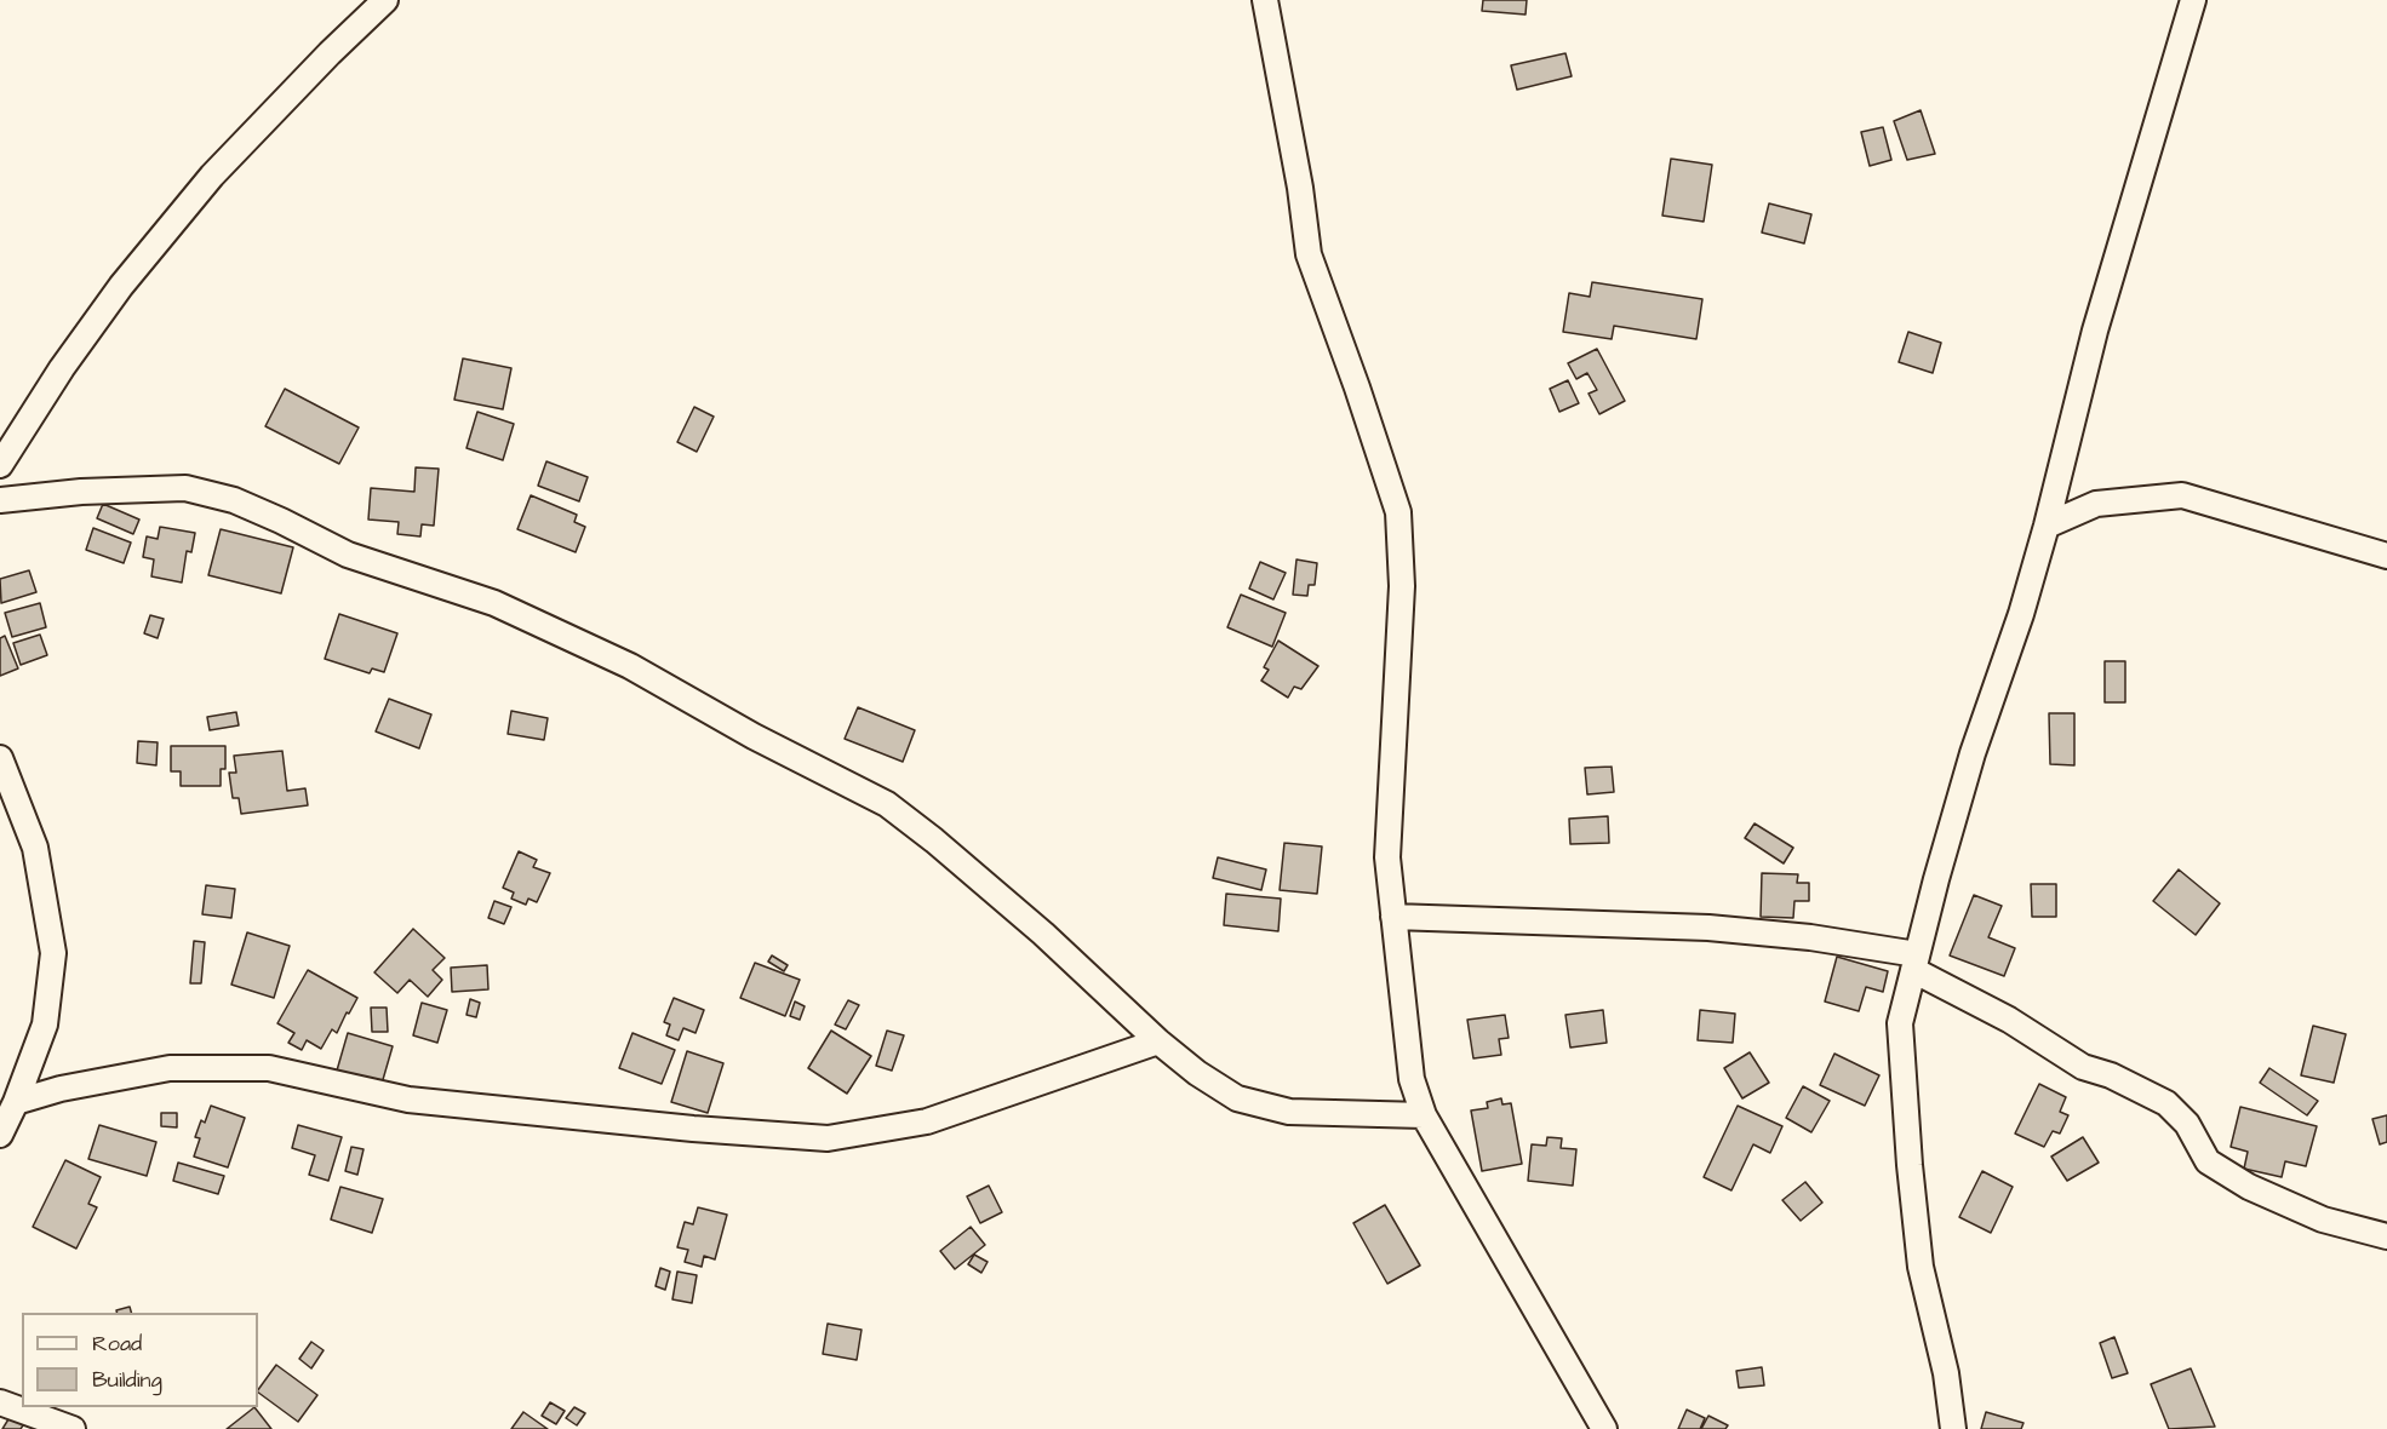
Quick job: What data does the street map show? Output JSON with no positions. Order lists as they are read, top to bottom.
{
  "legend": ["Road", "Building"]
}
